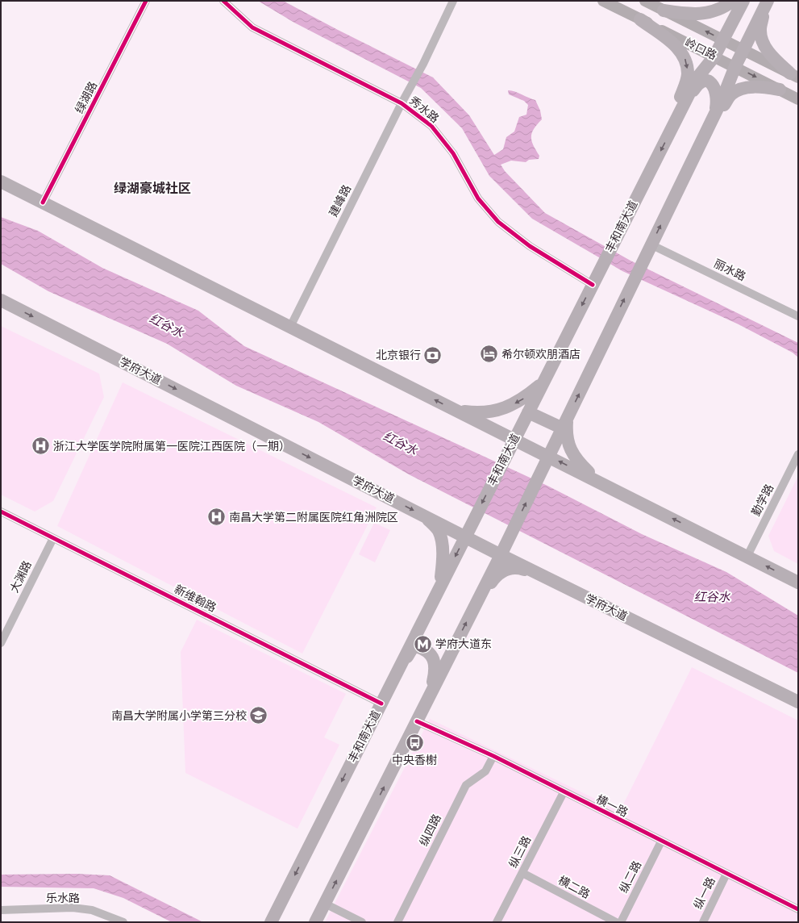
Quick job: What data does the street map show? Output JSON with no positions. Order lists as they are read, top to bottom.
{
  "streets": {
    "main road": ["丰和南大道", "学府大道"],
    "street": [
      "岭口路",
      "绿湖路",
      "秀水路",
      "建峰路",
      "丽水路",
      "勤学路",
      "大渊路",
      "新维翰路",
      "横一路",
      "纵四路",
      "纵三路",
      "纵二路",
      "横二路",
      "纵一路",
      "乐水路"
    ]
  },
  "crossings": [
    ["岭口路", "丰和南大道"],
    ["秀水路", "建峰路"],
    ["秀水路", "丰和南大道"],
    ["丰和南大道", "学府大道"],
    ["丰和南大道", "新维翰路"],
    ["大渊路", "新维翰路"],
    ["横一路", "纵四路"],
    ["横一路", "纵三路"],
    ["横一路", "纵二路"],
    ["横一路", "纵一路"],
    ["纵三路", "横二路"]
  ],
  "districts": ["绿湖豪城社区"],
  "water": ["红谷水"],
  "places": {
    "hotel": ["希尔顿欢朋酒店"],
    "bank": ["北京银行"],
    "hospital": ["浙江大学医学院附属第一医院江西医院（一期）", "南昌大学第二附属医院红角洲院区"],
    "metro station": ["学府大道东"],
    "school or university": ["南昌大学附属小学第三分校"],
    "bus stop": ["中央香榭"]
  }
}
